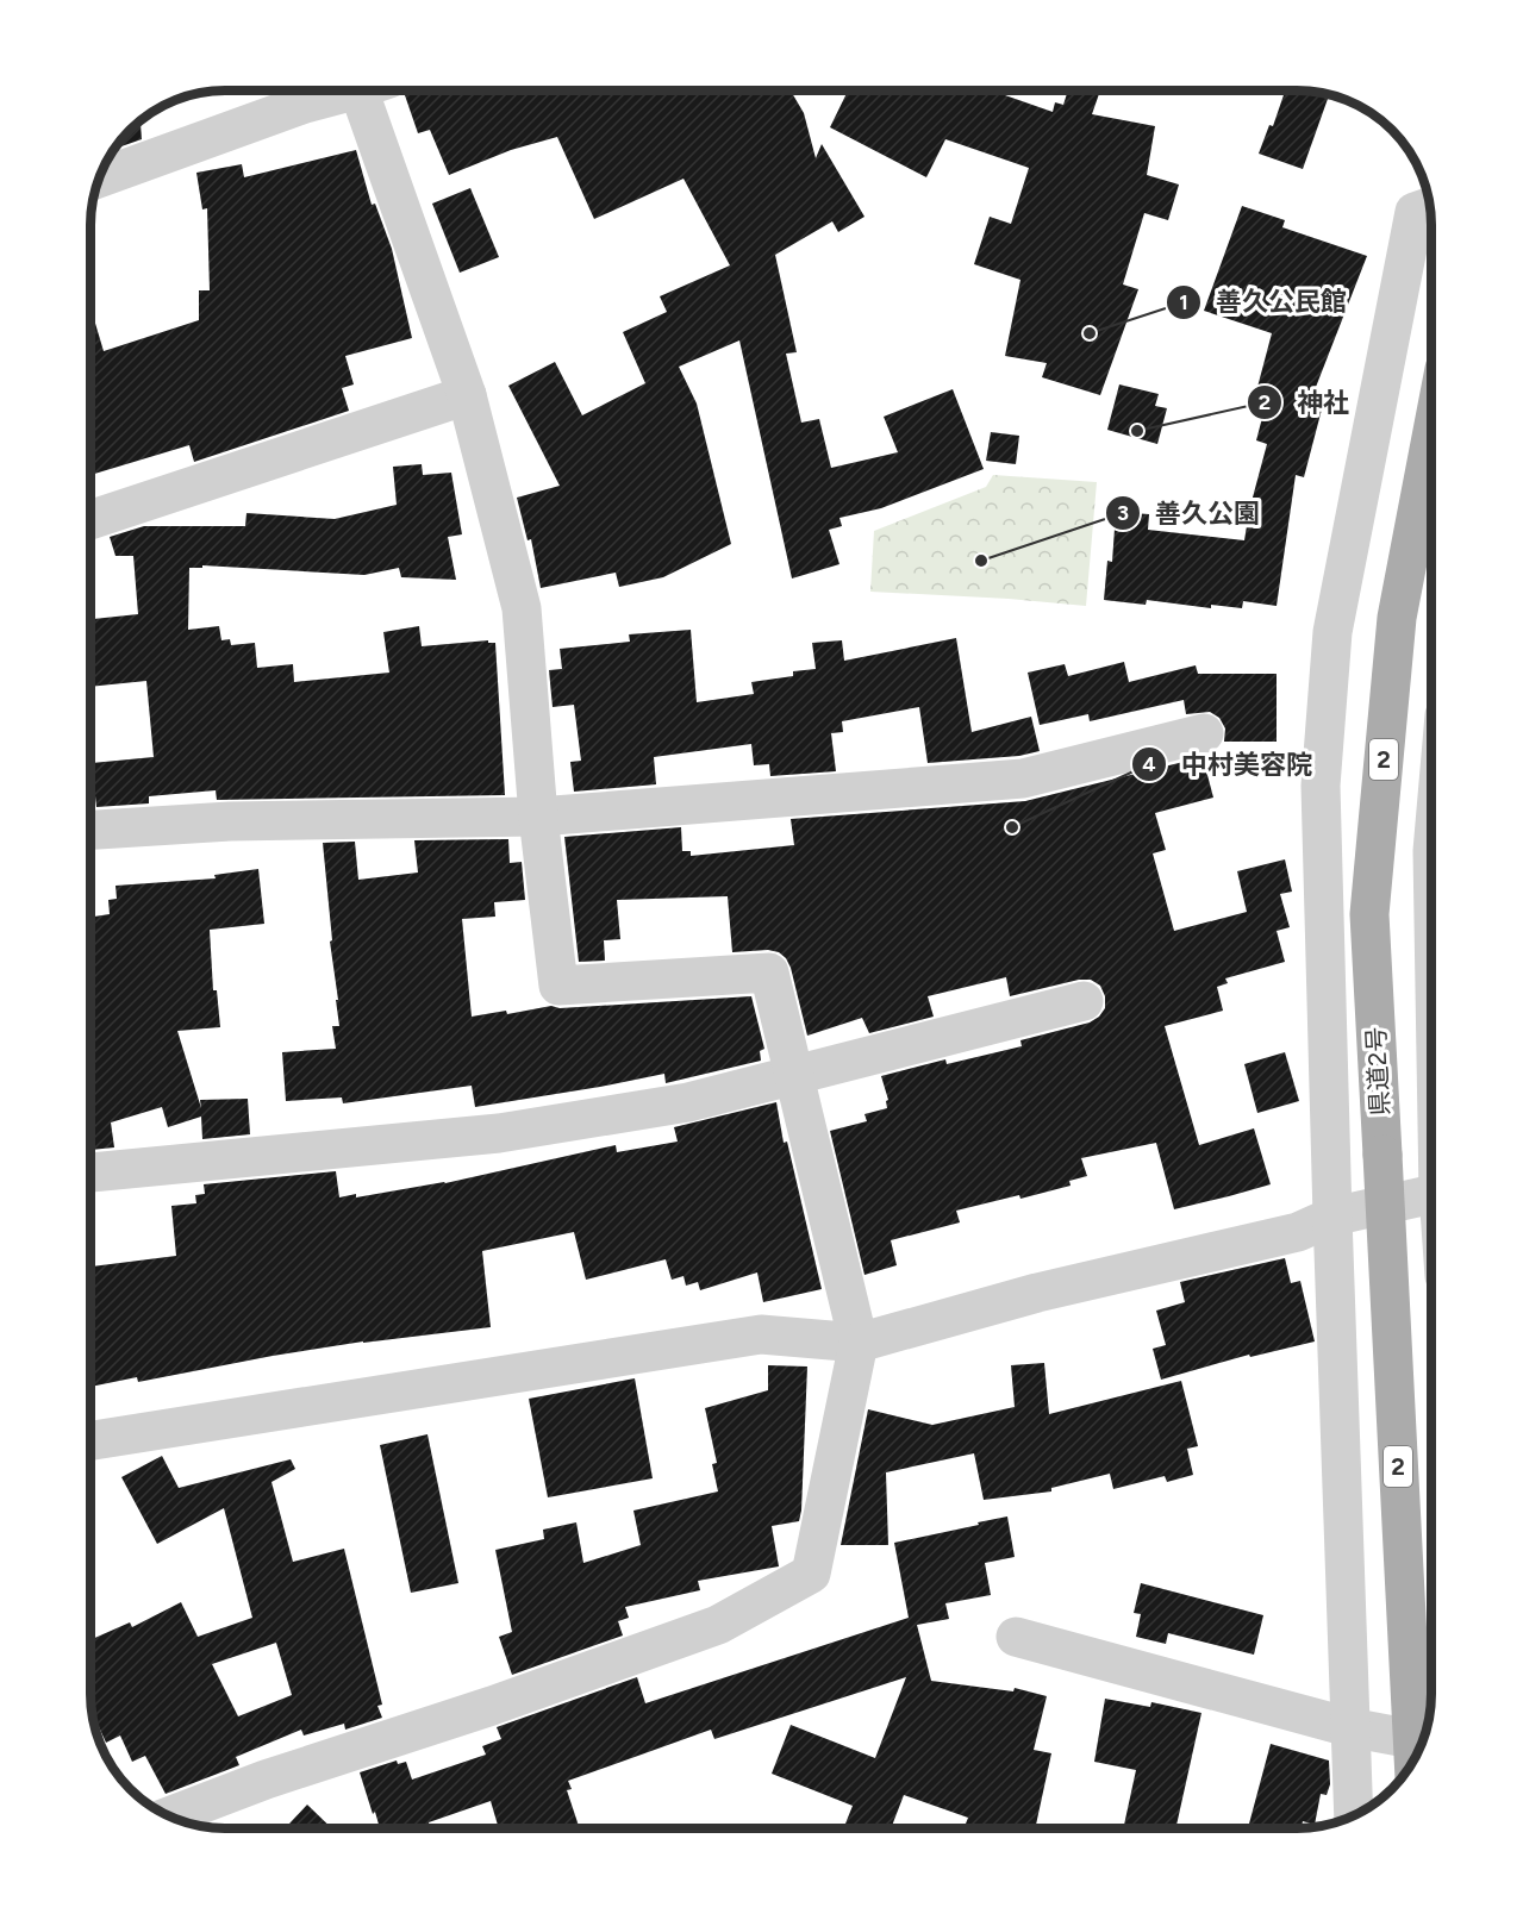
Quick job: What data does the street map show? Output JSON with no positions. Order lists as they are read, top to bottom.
{
  "streets": {
    "main road": ["2", "県道2号"]
  },
  "places": [
    "善久公民館",
    "神社",
    "善久公園",
    "中村美容院"
  ]
}
